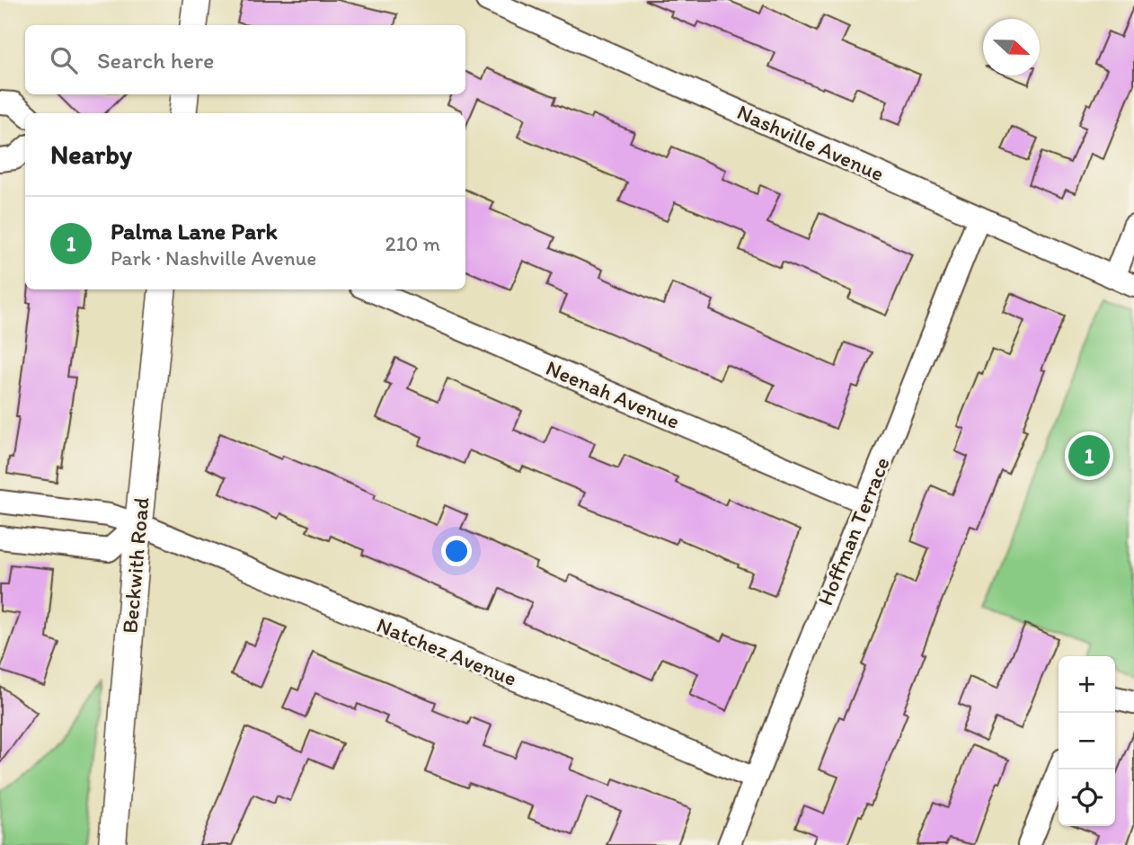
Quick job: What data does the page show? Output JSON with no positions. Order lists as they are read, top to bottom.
{
  "streets": {
    "street": [
      "Nashville Avenue",
      "Neenah Avenue",
      "Hoffman Terrace",
      "Beckwith Road",
      "Natchez Avenue"
    ]
  },
  "crossings": [
    ["Nashville Avenue", "Hoffman Terrace"],
    ["Neenah Avenue", "Hoffman Terrace"],
    ["Hoffman Terrace", "Natchez Avenue"],
    ["Beckwith Road", "Natchez Avenue"]
  ],
  "north": "right",
  "page": {
    "search": "Search here",
    "heading": "Nearby",
    "list": [
      {
        "mark": "1",
        "name": "Palma Lane Park",
        "note": "Park · Nashville Avenue",
        "value": "210 m"
      }
    ],
    "pins": "1",
    "map_buttons": ["+", "−"]
  }
}
